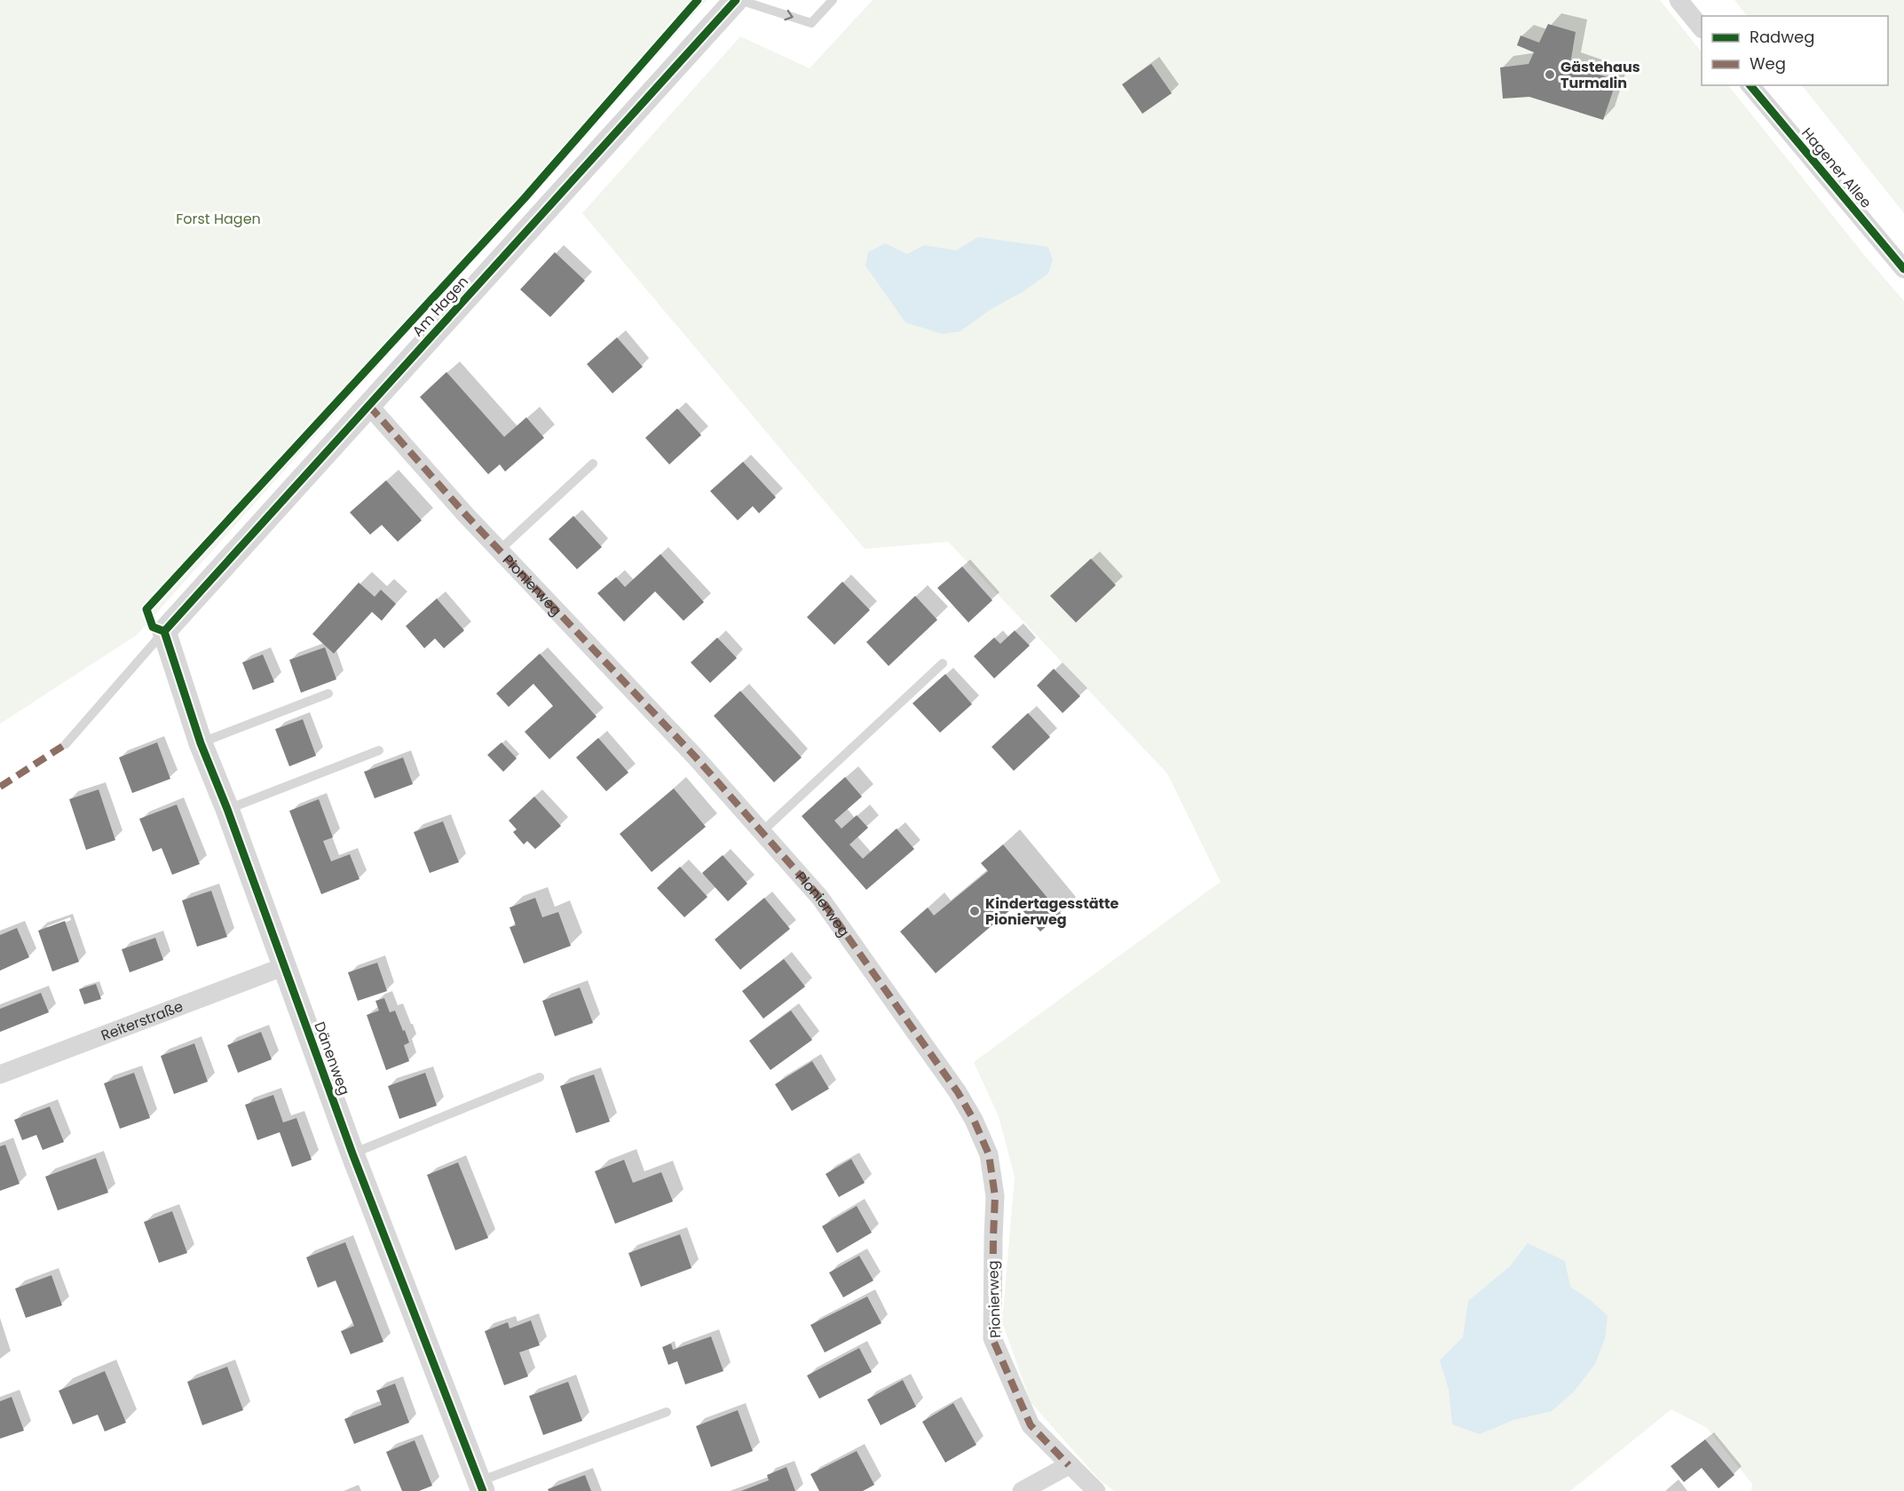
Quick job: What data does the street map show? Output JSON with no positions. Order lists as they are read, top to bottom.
{
  "streets": {
    "street": [
      "Hagener Allee",
      "Am Hagen",
      "Pionierweg",
      "Reiterstraße",
      "Dänenweg"
    ]
  },
  "crossings": [
    ["Am Hagen", "Pionierweg"],
    ["Am Hagen", "Dänenweg"],
    ["Reiterstraße", "Dänenweg"]
  ],
  "parks": ["Forst Hagen"],
  "places": ["Gästehaus Turmalin", "Kindertagesstätte Pionierweg"],
  "legend": ["Radweg", "Weg"]
}
